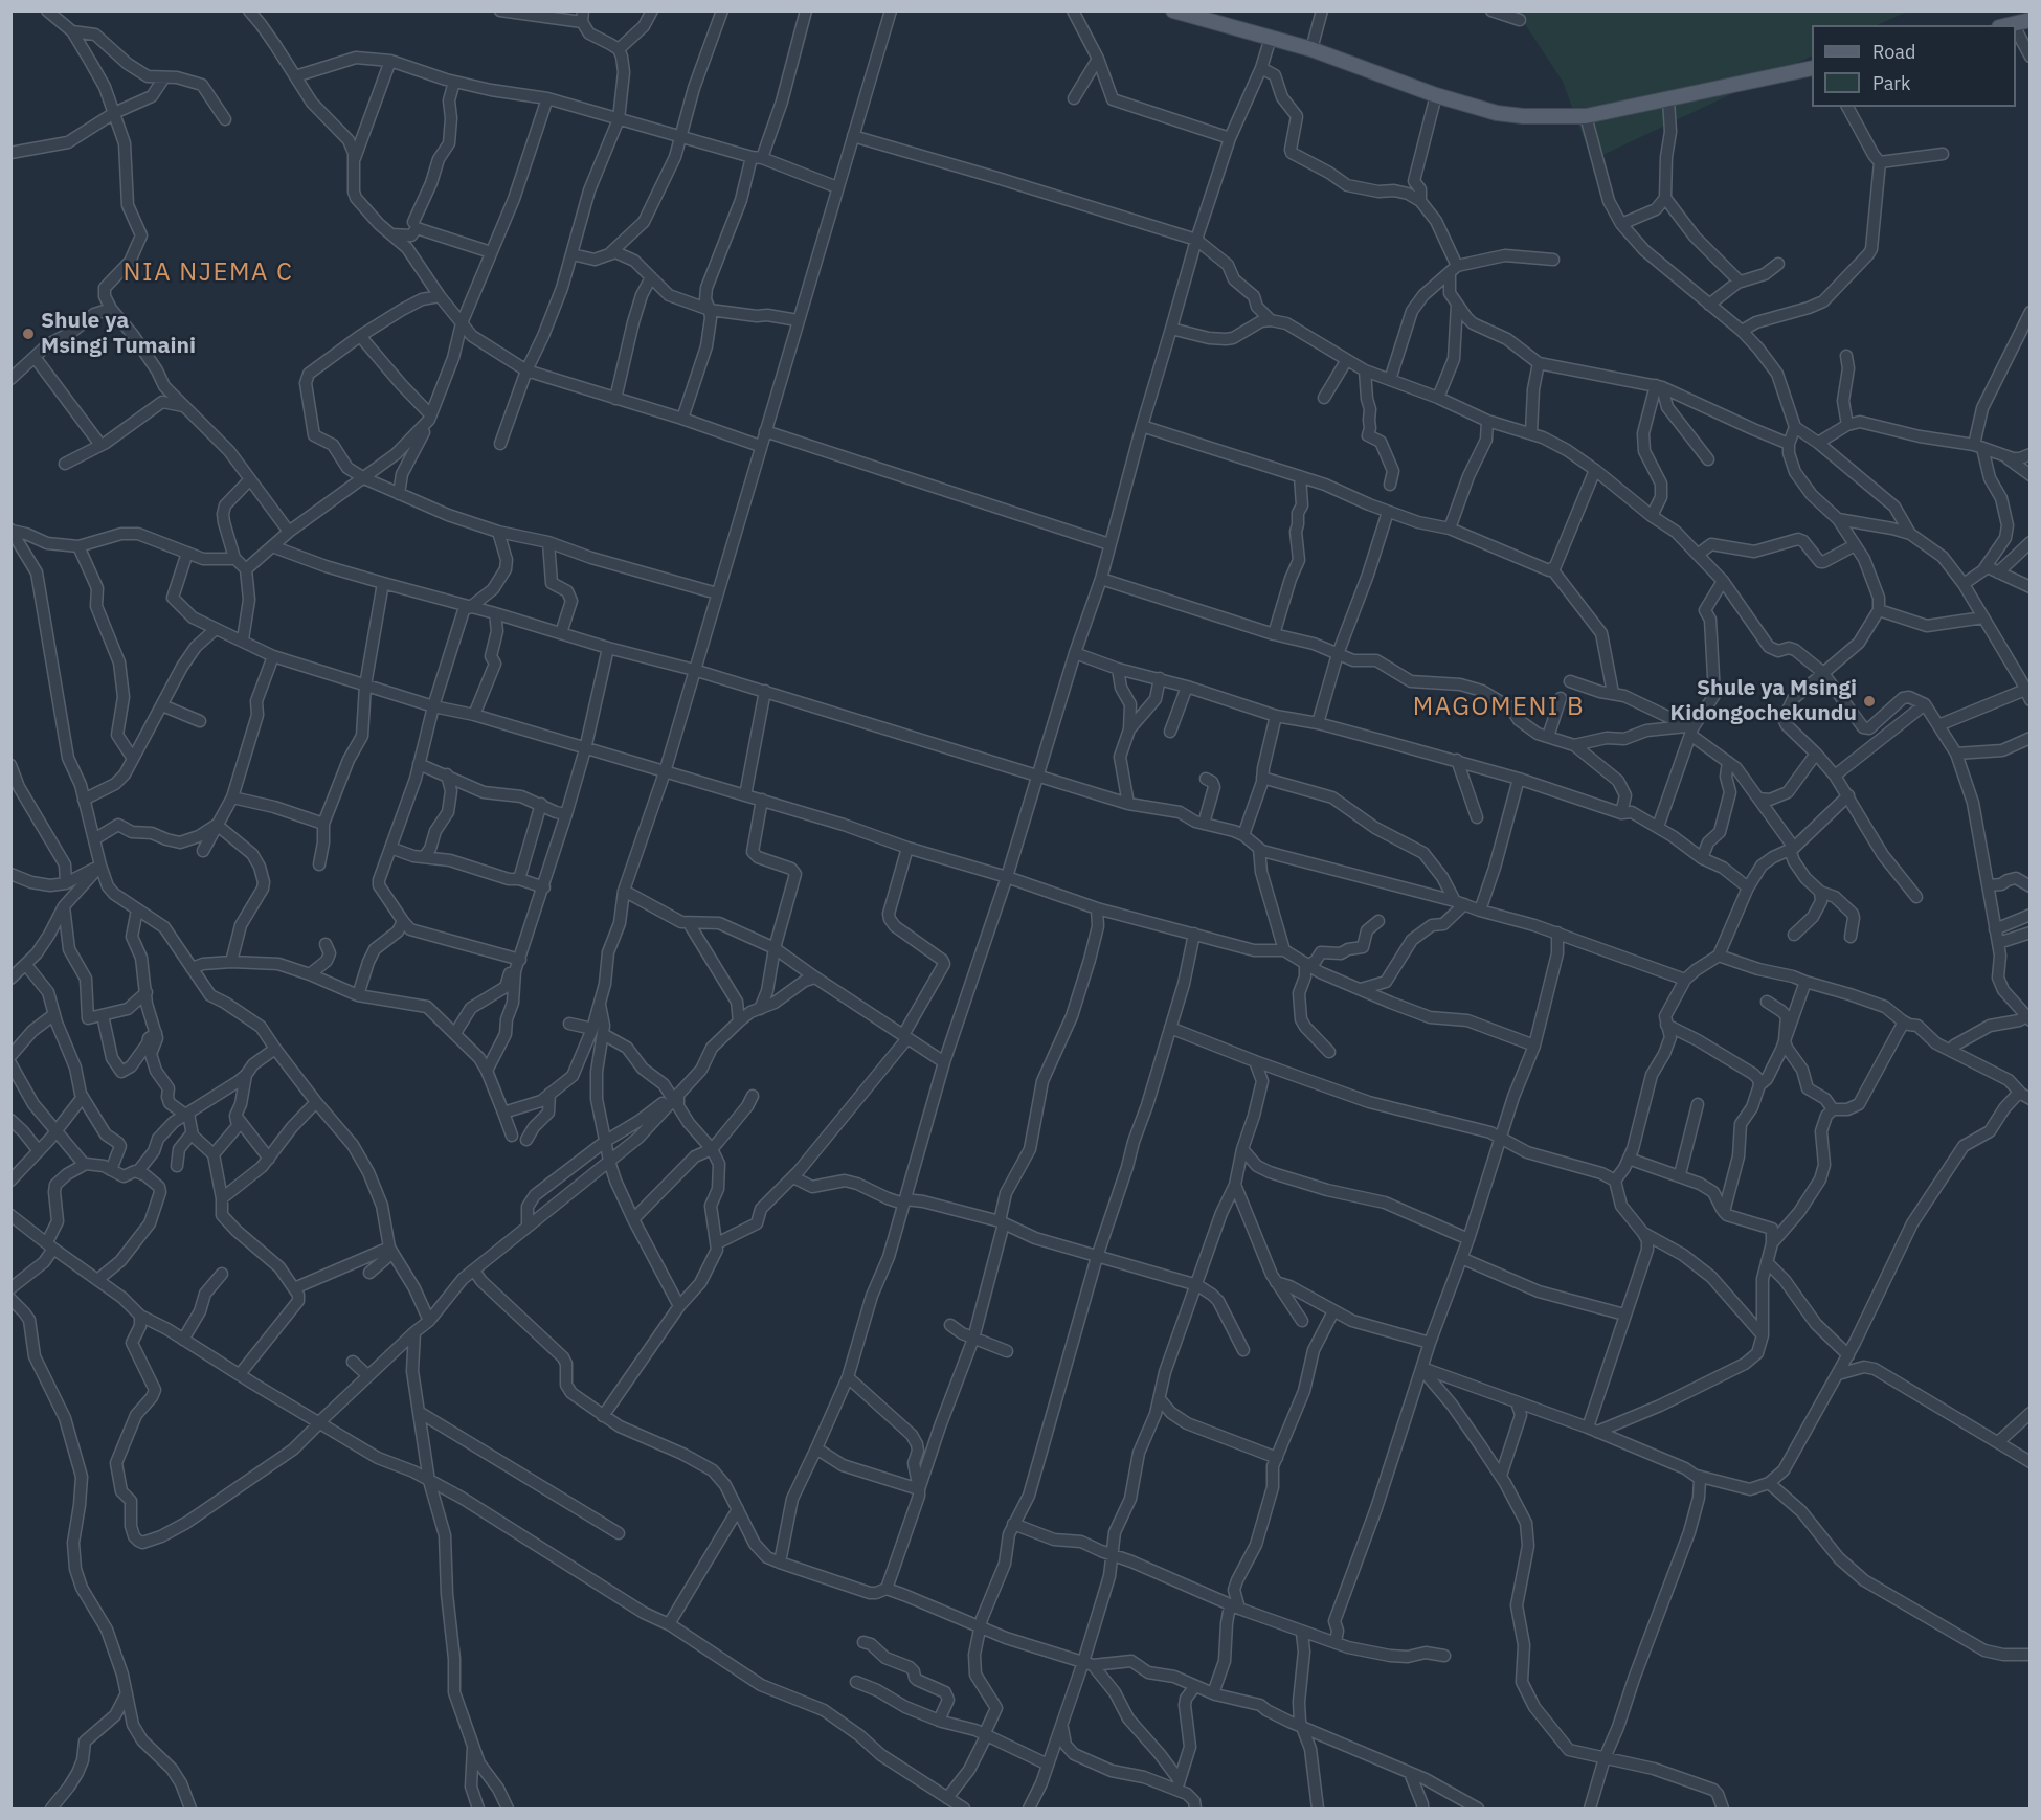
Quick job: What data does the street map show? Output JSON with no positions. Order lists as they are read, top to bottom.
{
  "districts": ["NIA NJEMA C", "MAGOMENI B"],
  "places": ["Shule ya Msingi Tumaini", "Shule ya Msingi Kidongochekundu"],
  "legend": ["Road", "Park"]
}
